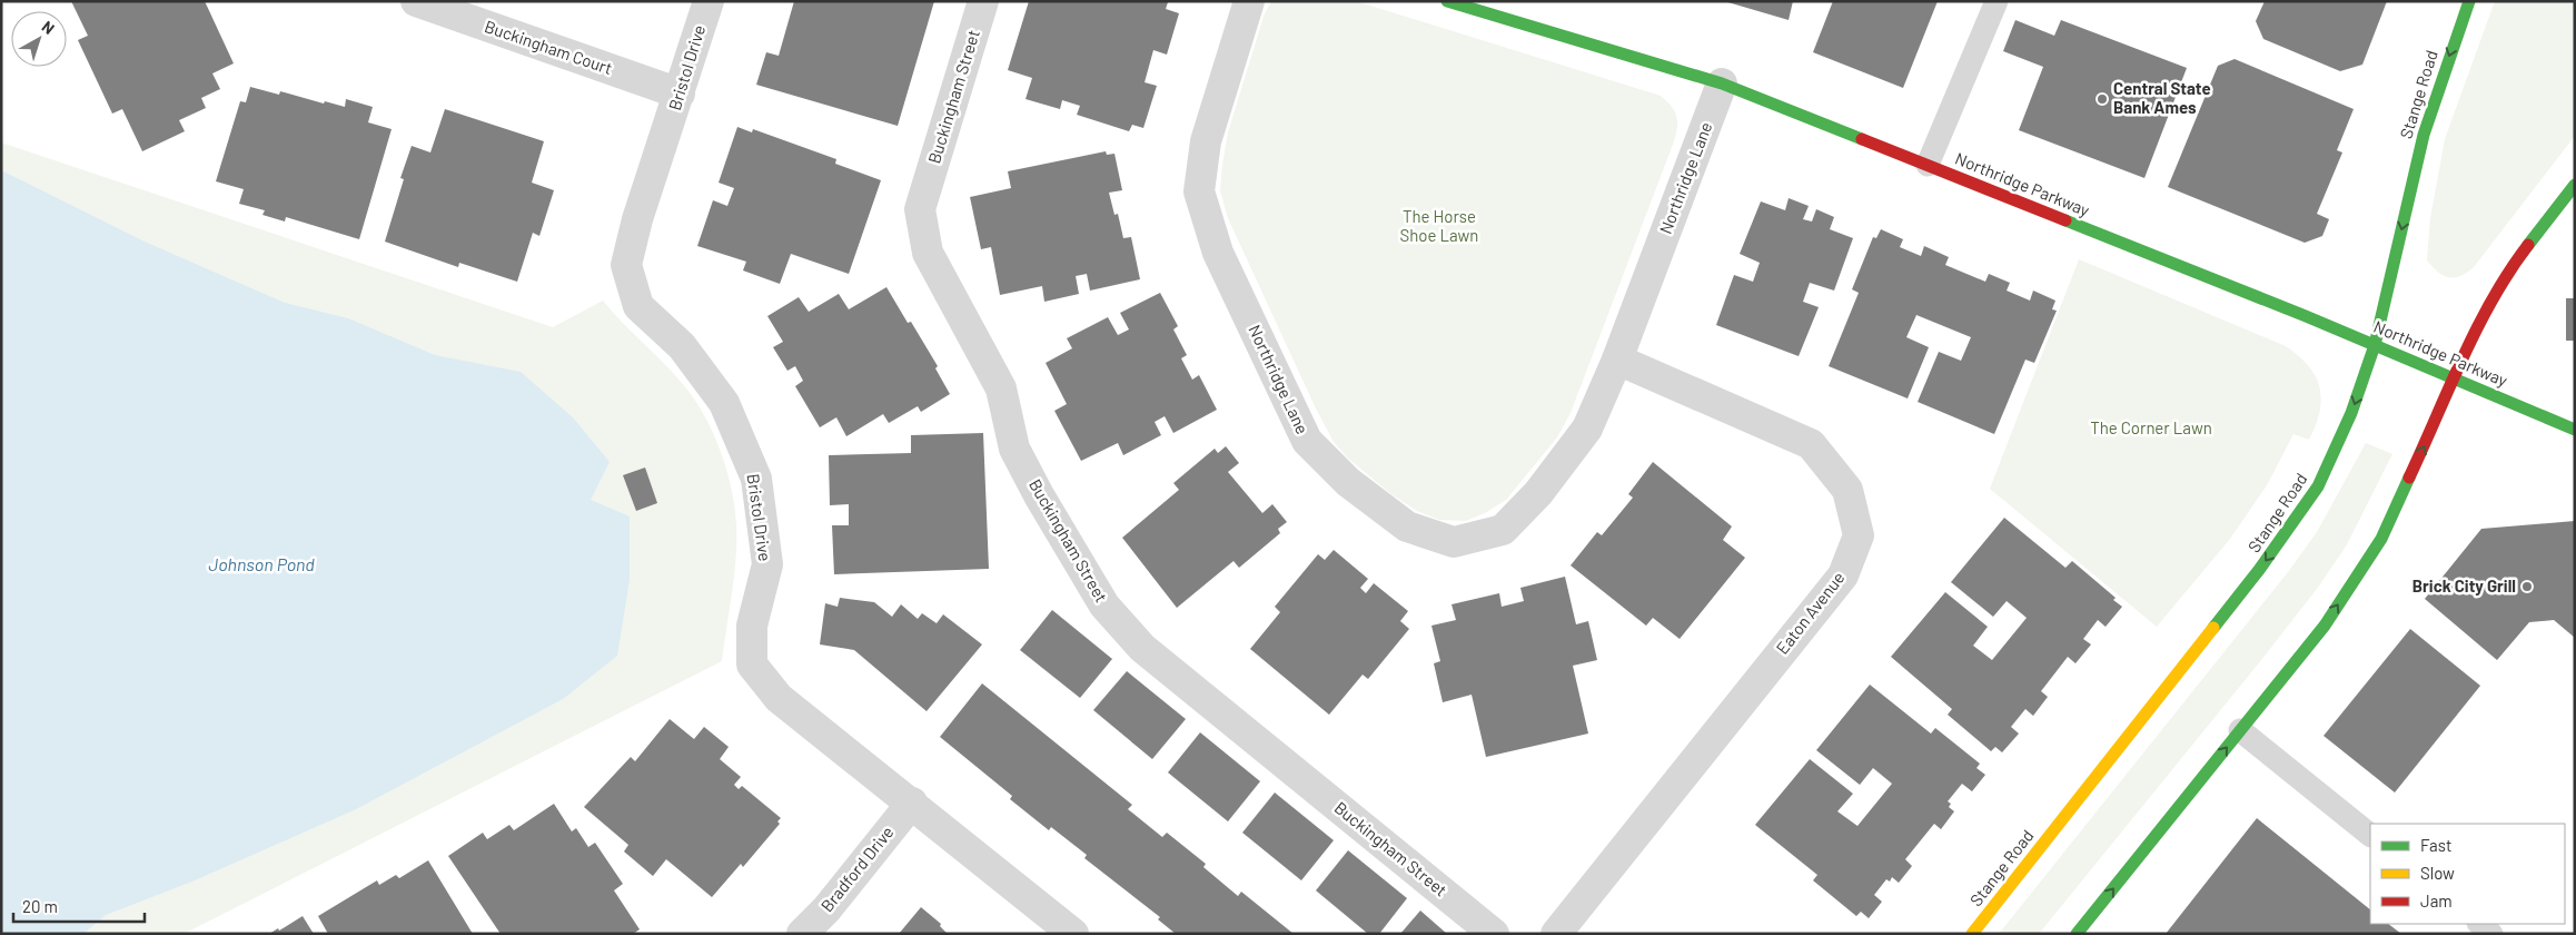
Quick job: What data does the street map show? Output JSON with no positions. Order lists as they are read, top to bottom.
{
  "streets": {
    "main road": ["Stange Road", "Northridge Parkway"],
    "street": [
      "Buckingham Court",
      "Bristol Drive",
      "Buckingham Street",
      "Northridge Lane",
      "Eaton Avenue",
      "Bradford Drive"
    ]
  },
  "crossings": [
    ["Buckingham Court", "Bristol Drive"],
    ["Bristol Drive", "Bradford Drive"],
    ["Stange Road", "Northridge Parkway"],
    ["Northridge Lane", "Northridge Parkway"],
    ["Northridge Lane", "Eaton Avenue"]
  ],
  "water": ["Johnson Pond"],
  "parks": ["The Horse Shoe Lawn", "The Corner Lawn"],
  "places": ["Central State Bank Ames", "Brick City Grill"],
  "legend": ["Fast", "Slow", "Jam"],
  "scale_bar": "20 m",
  "north": "top right"
}
